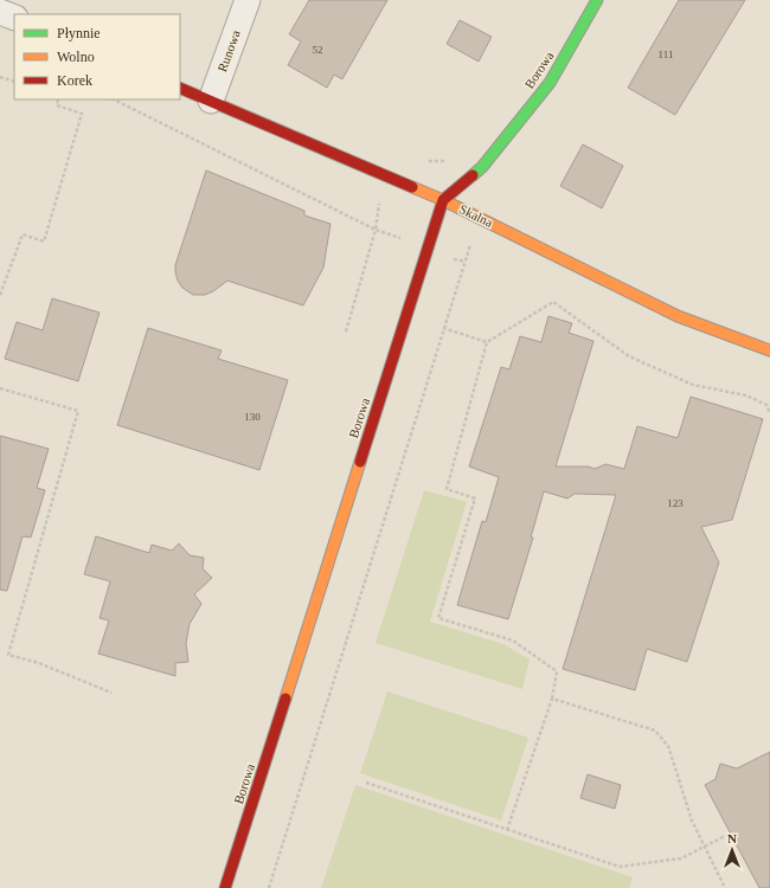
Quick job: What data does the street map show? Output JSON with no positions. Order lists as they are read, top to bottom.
{
  "streets": {
    "street": ["Runowa", "Borowa", "Skalna"]
  },
  "crossings": [
    ["Runowa", "Skalna"],
    ["Borowa", "Skalna"]
  ],
  "house_numbers": [
    "52",
    "111",
    "130",
    "123"
  ],
  "legend": ["Płynnie", "Wolno", "Korek"],
  "north": "top"
}
